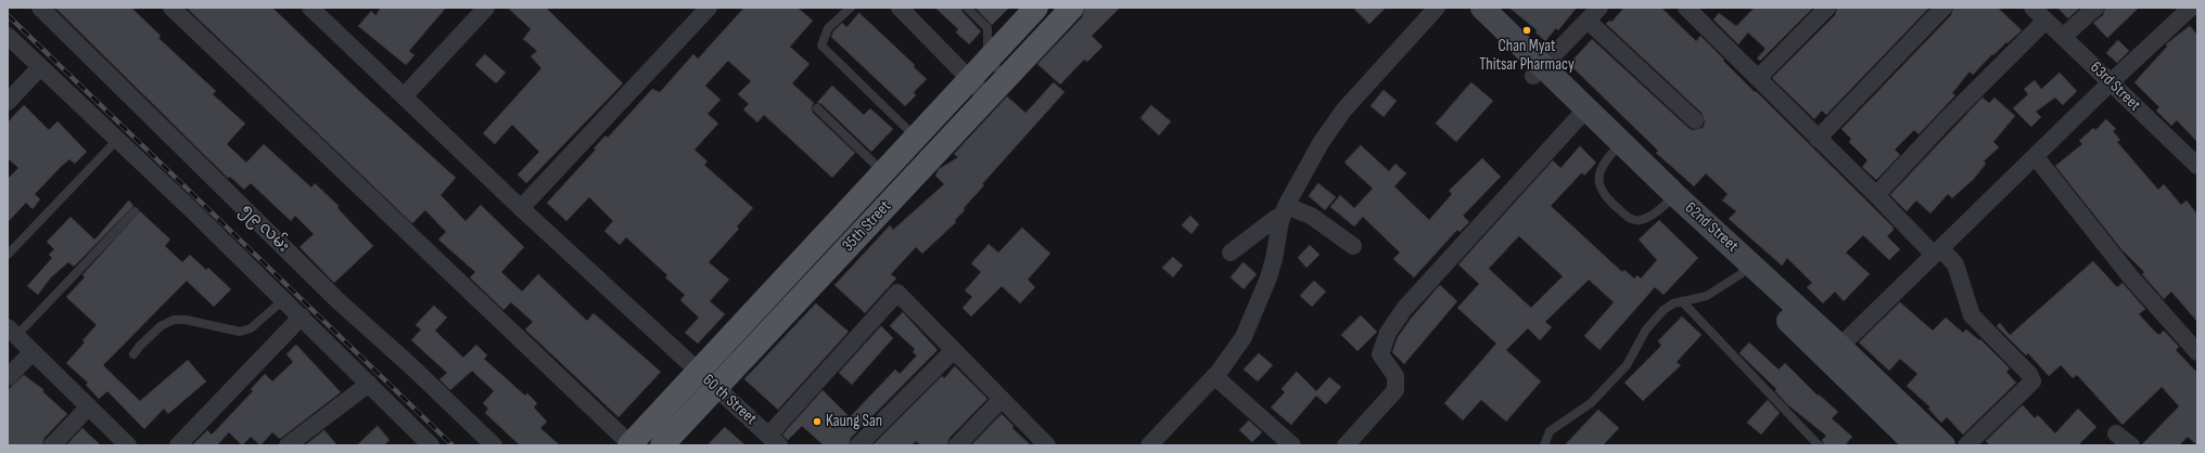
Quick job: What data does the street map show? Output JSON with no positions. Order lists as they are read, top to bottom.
{
  "streets": {
    "main road": ["35th Street", "62nd Street"],
    "street": ["63rd Street", "၅၉ လမ်း", "60 th Street"]
  },
  "crossings": [
    ["35th Street", "60 th Street"]
  ],
  "places": ["Chan Myat Thitsar Pharmacy", "Kaung San"]
}
